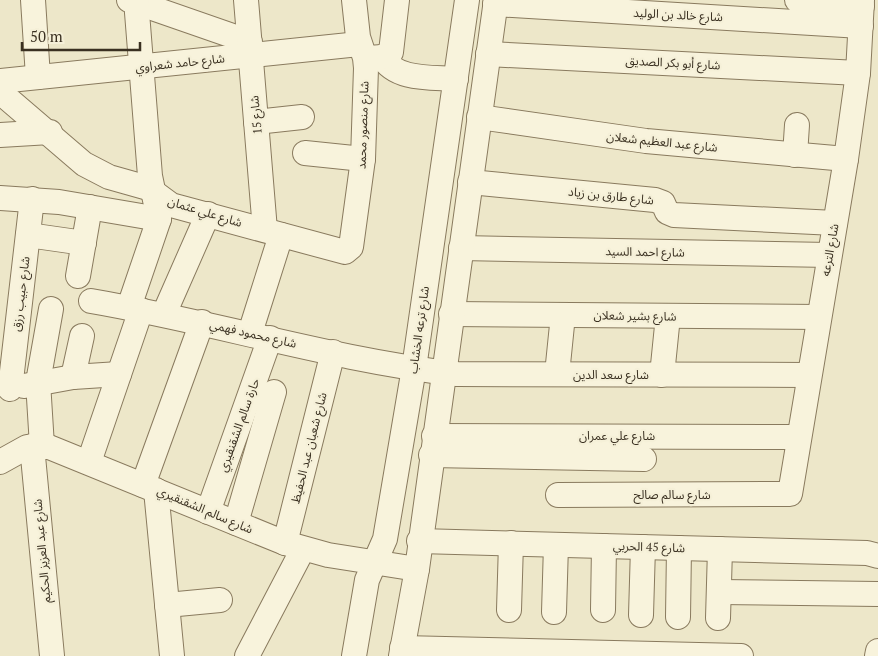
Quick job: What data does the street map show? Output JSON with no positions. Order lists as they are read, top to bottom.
{
  "streets": {
    "street": [
      "شارع خالد بن الوليد",
      "شارع حامد شعراوي",
      "شارع أبو بكر الصديق",
      "شارع 15",
      "شارع منصور محمد",
      "شارع عبد العظيم شعلان",
      "شارع طارق بن زياد",
      "شارع علي عثمان",
      "شارع الترعه",
      "شارع احمد السيد",
      "شارع حبيب رزق",
      "شارع بشير شعلان",
      "شارع ترعه الخشاب",
      "شارع محمود فهمي",
      "شارع سعد الدين",
      "حارة سالم الشقنقيري",
      "شارع علي عمران",
      "شارع شعبان عبد الحفيظ",
      "شارع سالم صالح",
      "شارع سالم الشقنقيري",
      "شارع 45 الحربي",
      "شارع عبد العزيز الحكيم"
    ]
  },
  "crossings": [
    ["شارع خالد بن الوليد", "شارع الترعه"],
    ["شارع حامد شعراوي", "شارع 15"],
    ["شارع حامد شعراوي", "شارع منصور محمد"],
    ["شارع أبو بكر الصديق", "شارع الترعه"],
    ["شارع 15", "شارع علي عثمان"],
    ["شارع 15", "حارة سالم الشقنقيري"],
    ["شارع منصور محمد", "شارع علي عثمان"],
    ["شارع عبد العظيم شعلان", "شارع الترعه"],
    ["شارع طارق بن زياد", "شارع الترعه"],
    ["شارع علي عثمان", "حارة سالم الشقنقيري"],
    ["شارع الترعه", "شارع احمد السيد"],
    ["شارع الترعه", "شارع بشير شعلان"],
    ["شارع الترعه", "شارع سعد الدين"],
    ["شارع الترعه", "شارع علي عمران"],
    ["شارع الترعه", "شارع سالم صالح"],
    ["شارع ترعه الخشاب", "شارع محمود فهمي"],
    ["شارع ترعه الخشاب", "شارع سعد الدين"],
    ["شارع ترعه الخشاب", "شارع سالم الشقنقيري"],
    ["شارع محمود فهمي", "شارع سعد الدين"],
    ["شارع محمود فهمي", "حارة سالم الشقنقيري"],
    ["شارع محمود فهمي", "شارع شعبان عبد الحفيظ"],
    ["حارة سالم الشقنقيري", "شارع سالم الشقنقيري"],
    ["شارع شعبان عبد الحفيظ", "شارع سالم الشقنقيري"],
    ["شارع سالم الشقنقيري", "شارع عبد العزيز الحكيم"]
  ],
  "scale_bar": "50 m"
}
